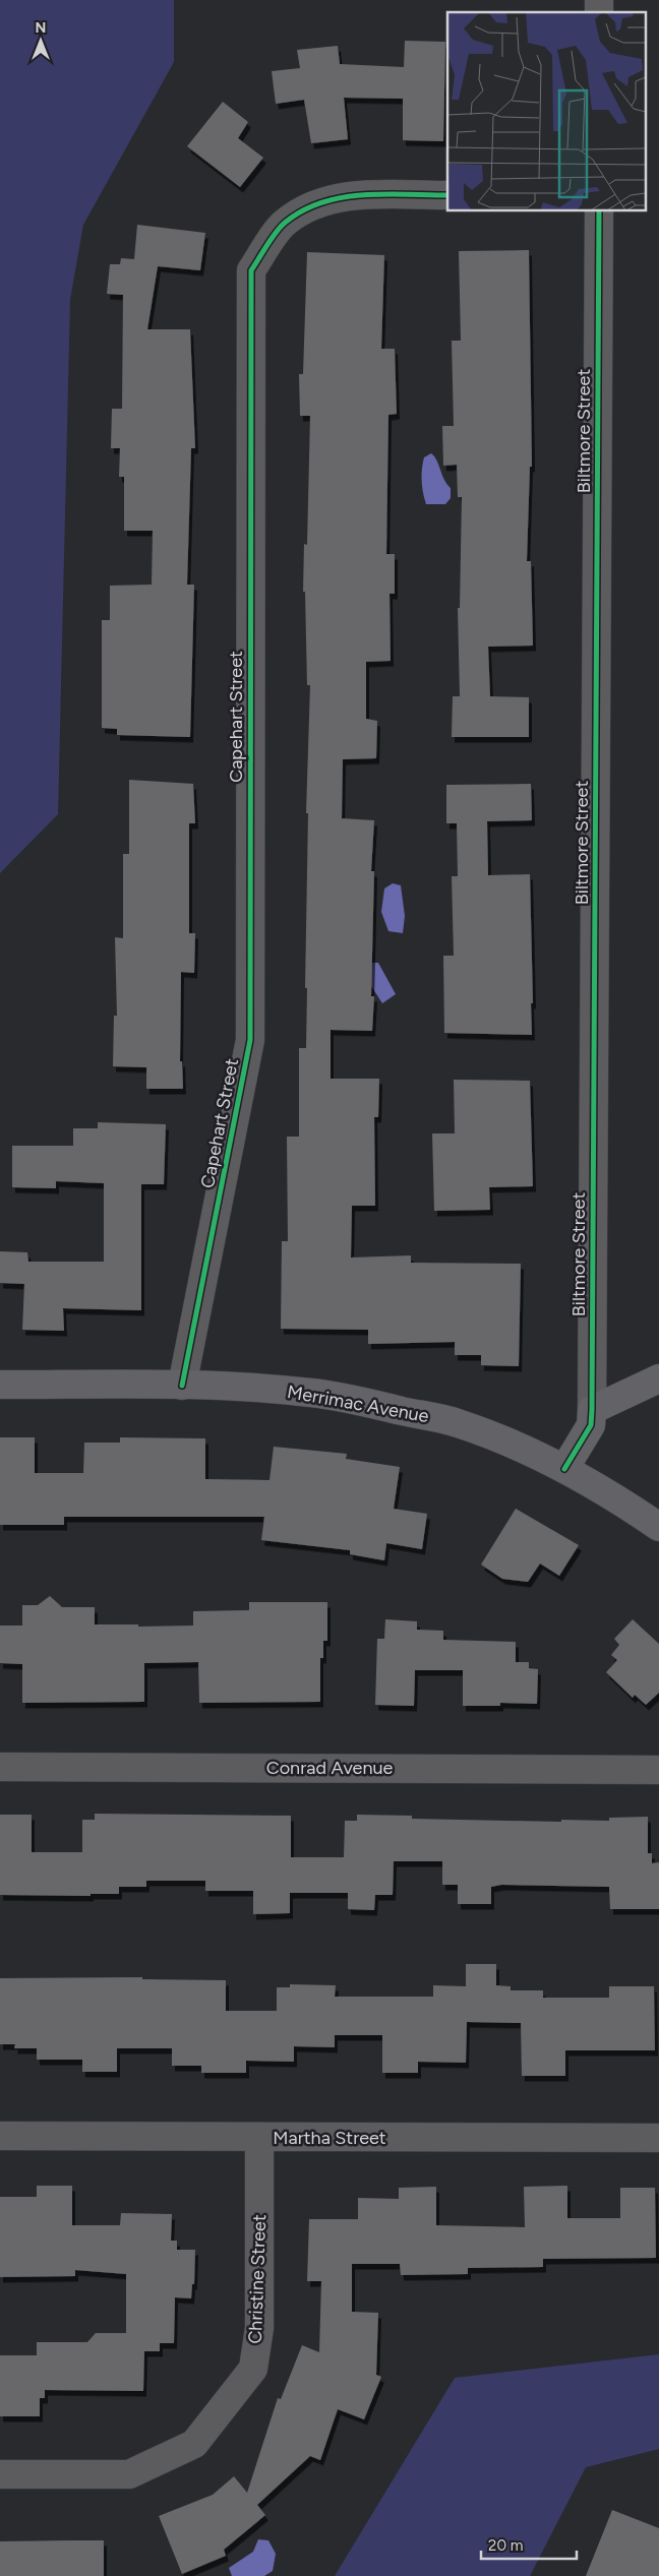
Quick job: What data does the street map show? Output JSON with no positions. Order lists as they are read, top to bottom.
{
  "streets": {
    "street": [
      "Biltmore Street",
      "Capehart Street",
      "Merrimac Avenue",
      "Conrad Avenue",
      "Martha Street",
      "Christine Street"
    ]
  },
  "crossings": [
    ["Biltmore Street", "Merrimac Avenue"],
    ["Capehart Street", "Merrimac Avenue"],
    ["Martha Street", "Christine Street"]
  ],
  "scale_bar": "20 m",
  "north": "top"
}
